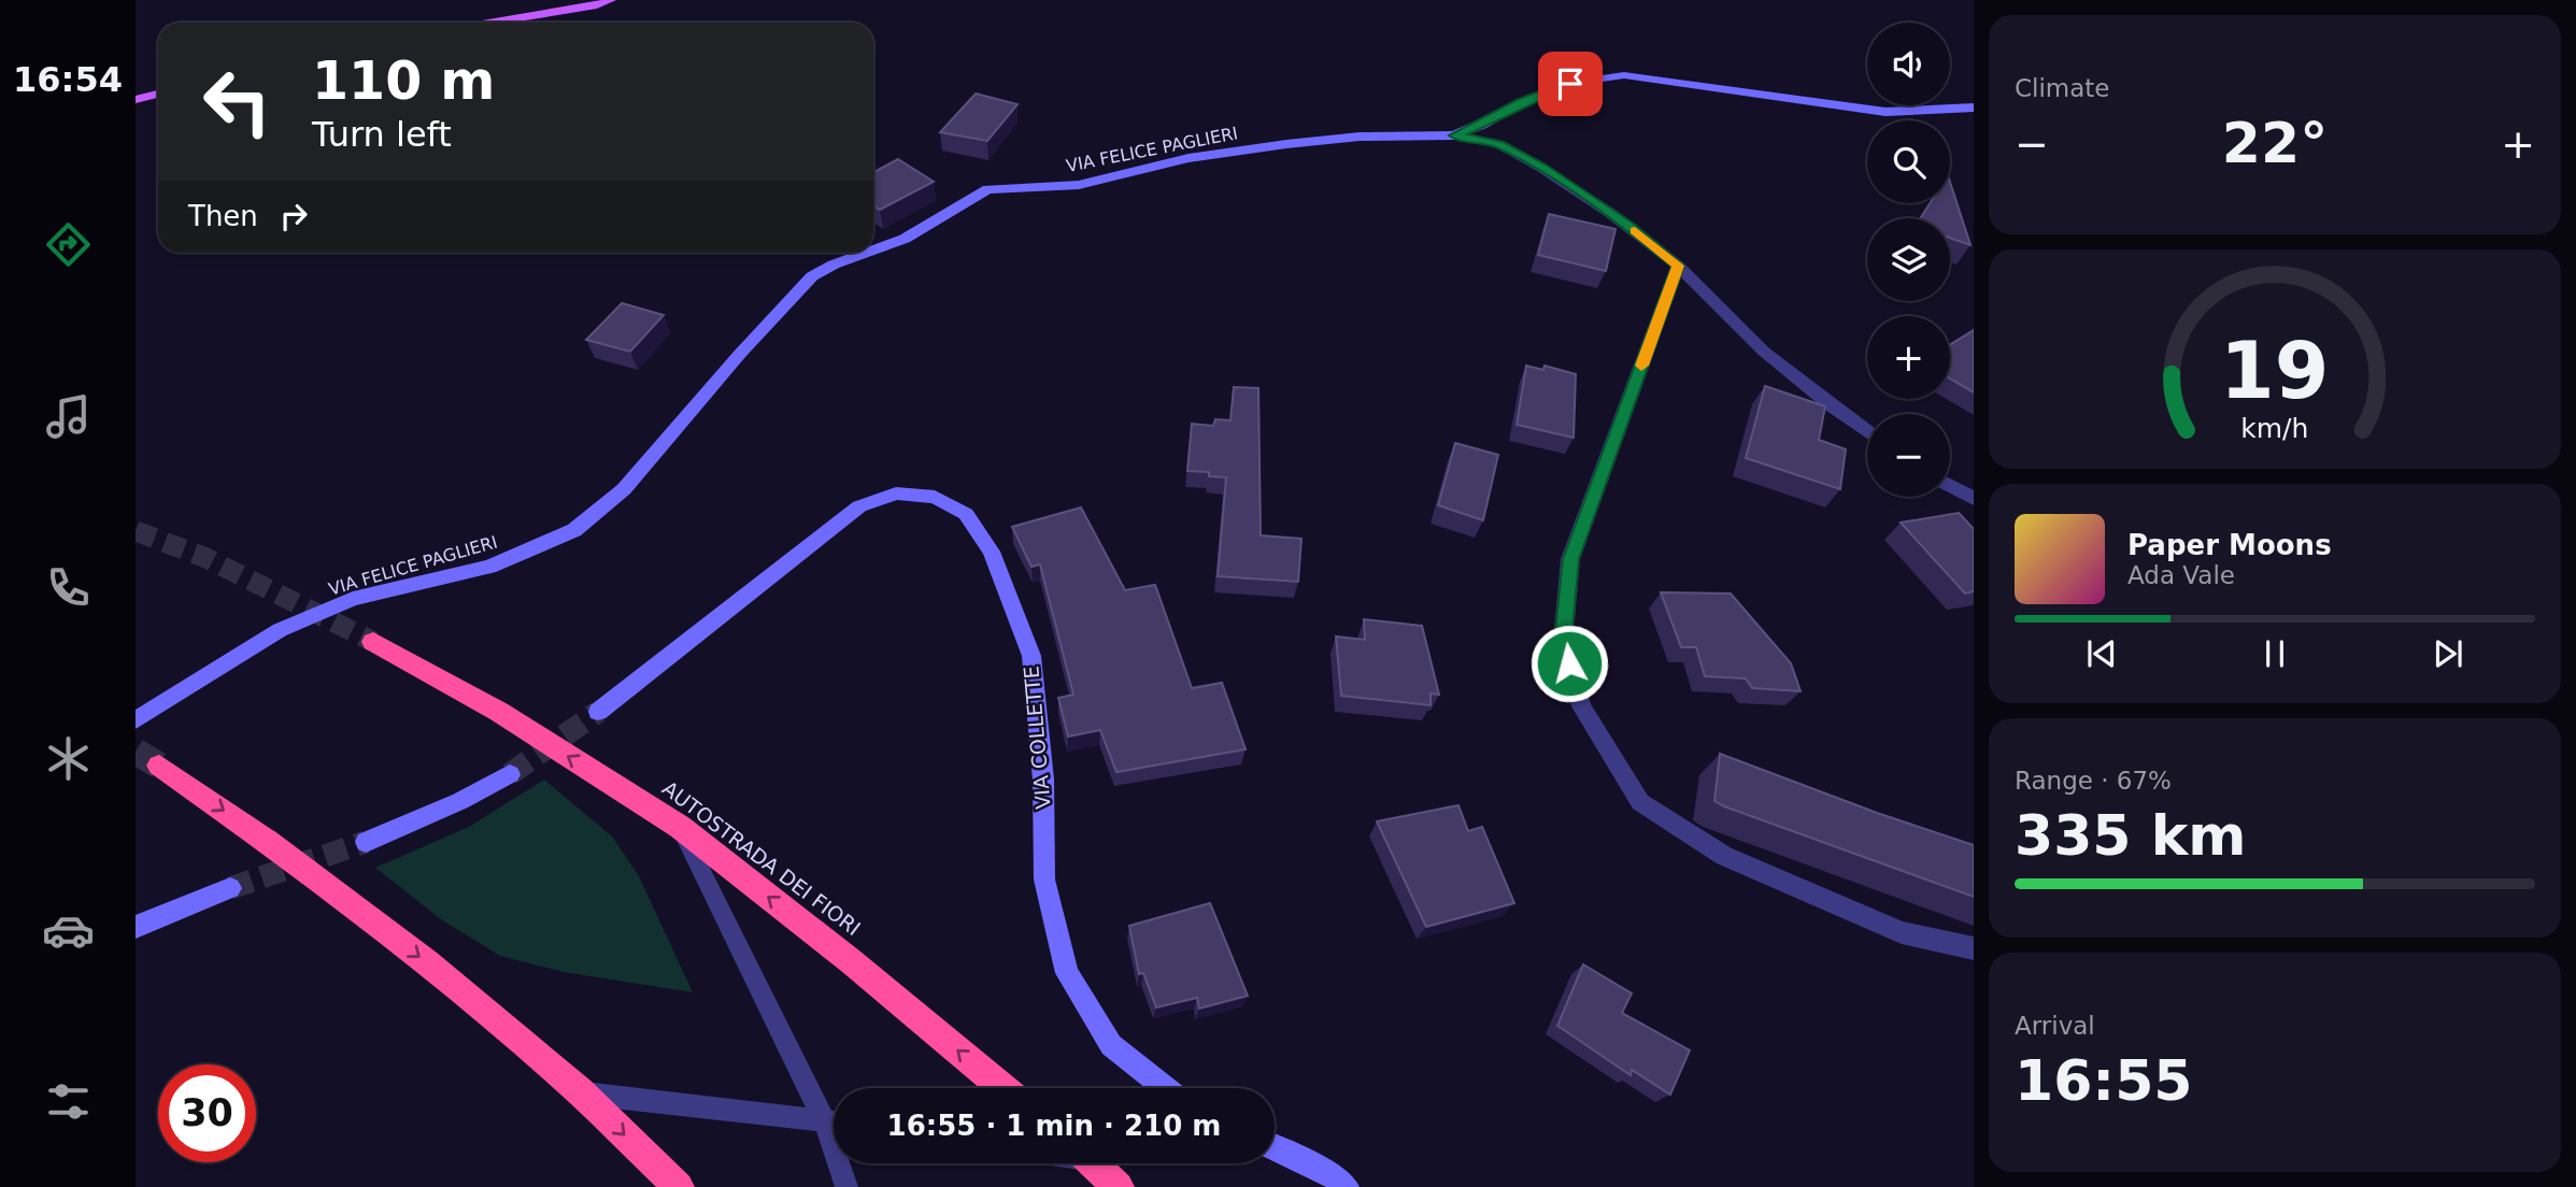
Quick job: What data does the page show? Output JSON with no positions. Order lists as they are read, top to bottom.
{
  "streets": {
    "highway": ["AUTOSTRADA DEI FIORI"],
    "street": ["VIA FELICE PAGLIERI", "VIA COLLETTE"]
  },
  "one_way": ["AUTOSTRADA DEI FIORI"],
  "page": {
    "tabs": "16:54",
    "tile": [
      "Climate",
      ["Range · 67%", "335 km"],
      ["Arrival", "16:55"]
    ],
    "map_buttons": ["+", "−"],
    "turn": ["110 m", "Turn left"],
    "heat": ["−", "22°", "+"],
    "then": "Then",
    "song": ["Paper Moons", "Ada Vale"],
    "limit": "30",
    "trip": "16:55 · 1 min · 210 m",
    "gauge": ["19", "km/h"]
  }
}
